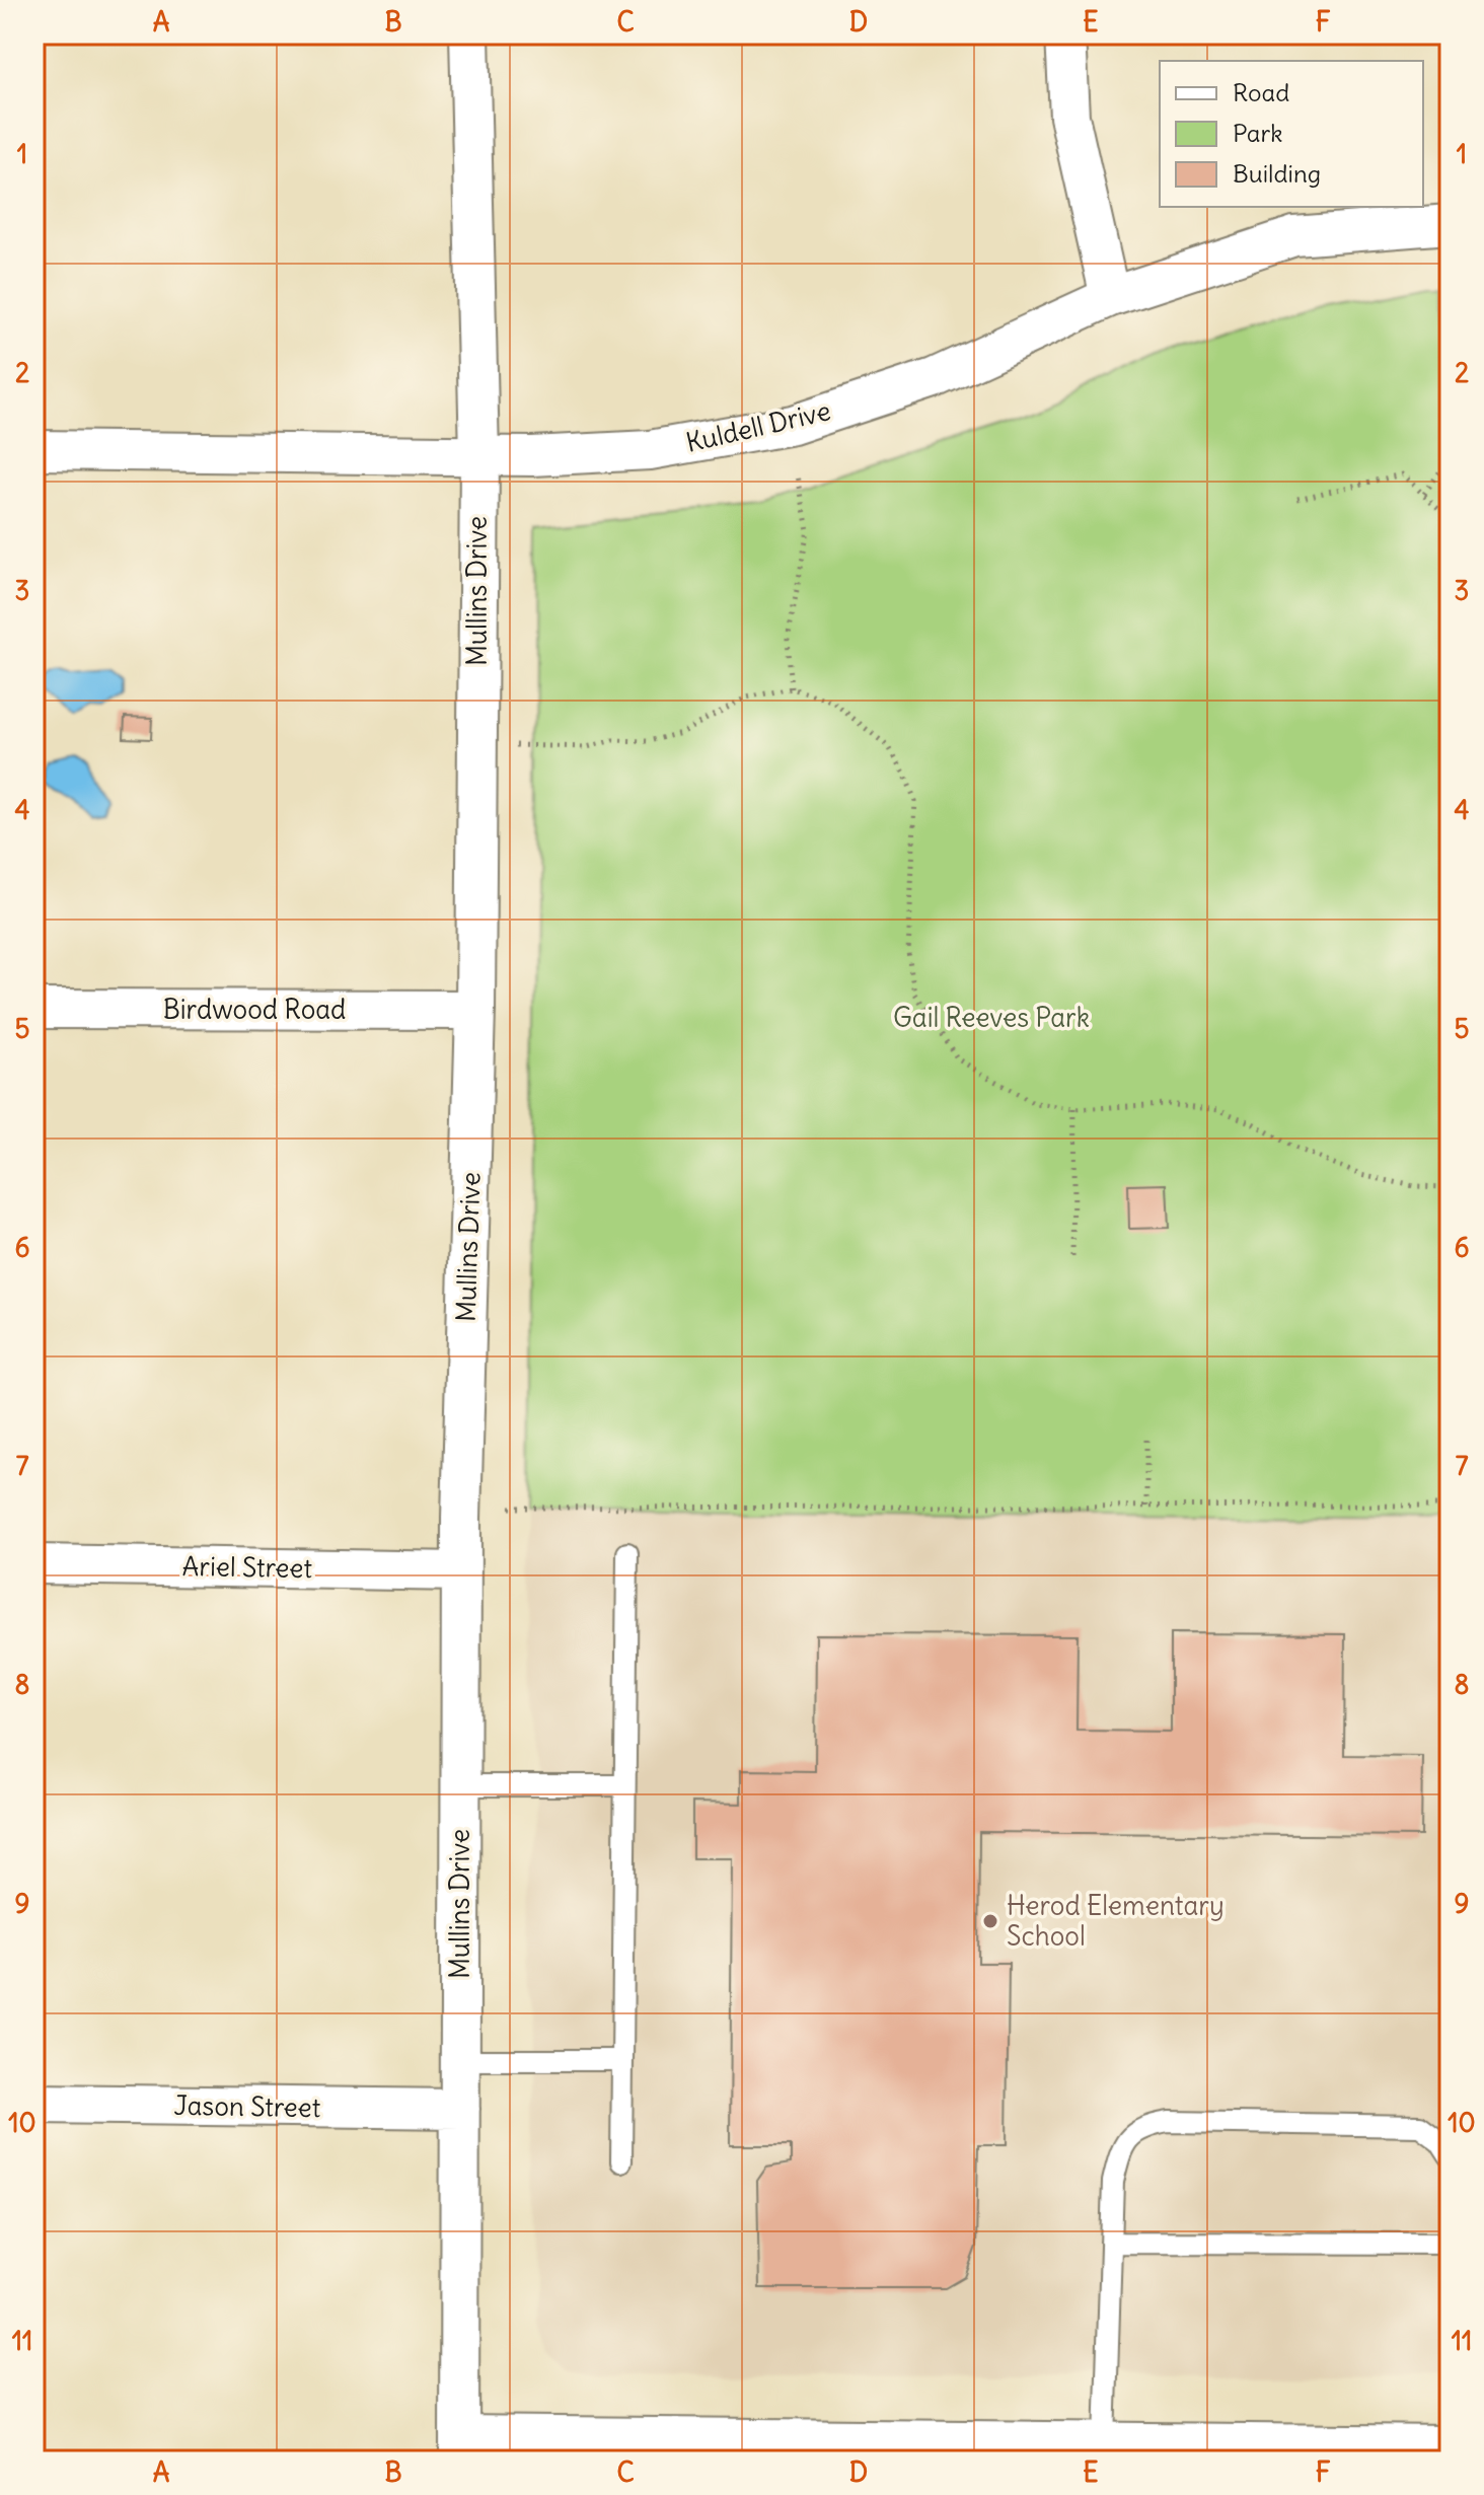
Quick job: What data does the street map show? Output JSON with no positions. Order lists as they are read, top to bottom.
{
  "streets": {
    "street": [
      "Kuldell Drive",
      "Mullins Drive",
      "Birdwood Road",
      "Ariel Street",
      "Jason Street"
    ]
  },
  "crossings": [
    ["Kuldell Drive", "Mullins Drive"],
    ["Mullins Drive", "Birdwood Road"],
    ["Mullins Drive", "Ariel Street"],
    ["Mullins Drive", "Jason Street"]
  ],
  "parks": ["Gail Reeves Park"],
  "places": ["Herod Elementary School"],
  "legend": ["Road", "Park", "Building"],
  "grid": {
    "columns": [
      "A",
      "B",
      "C",
      "D",
      "E",
      "F"
    ],
    "rows": [
      "1",
      "2",
      "3",
      "4",
      "5",
      "6",
      "7",
      "8",
      "9",
      "10",
      "11"
    ]
  }
}
